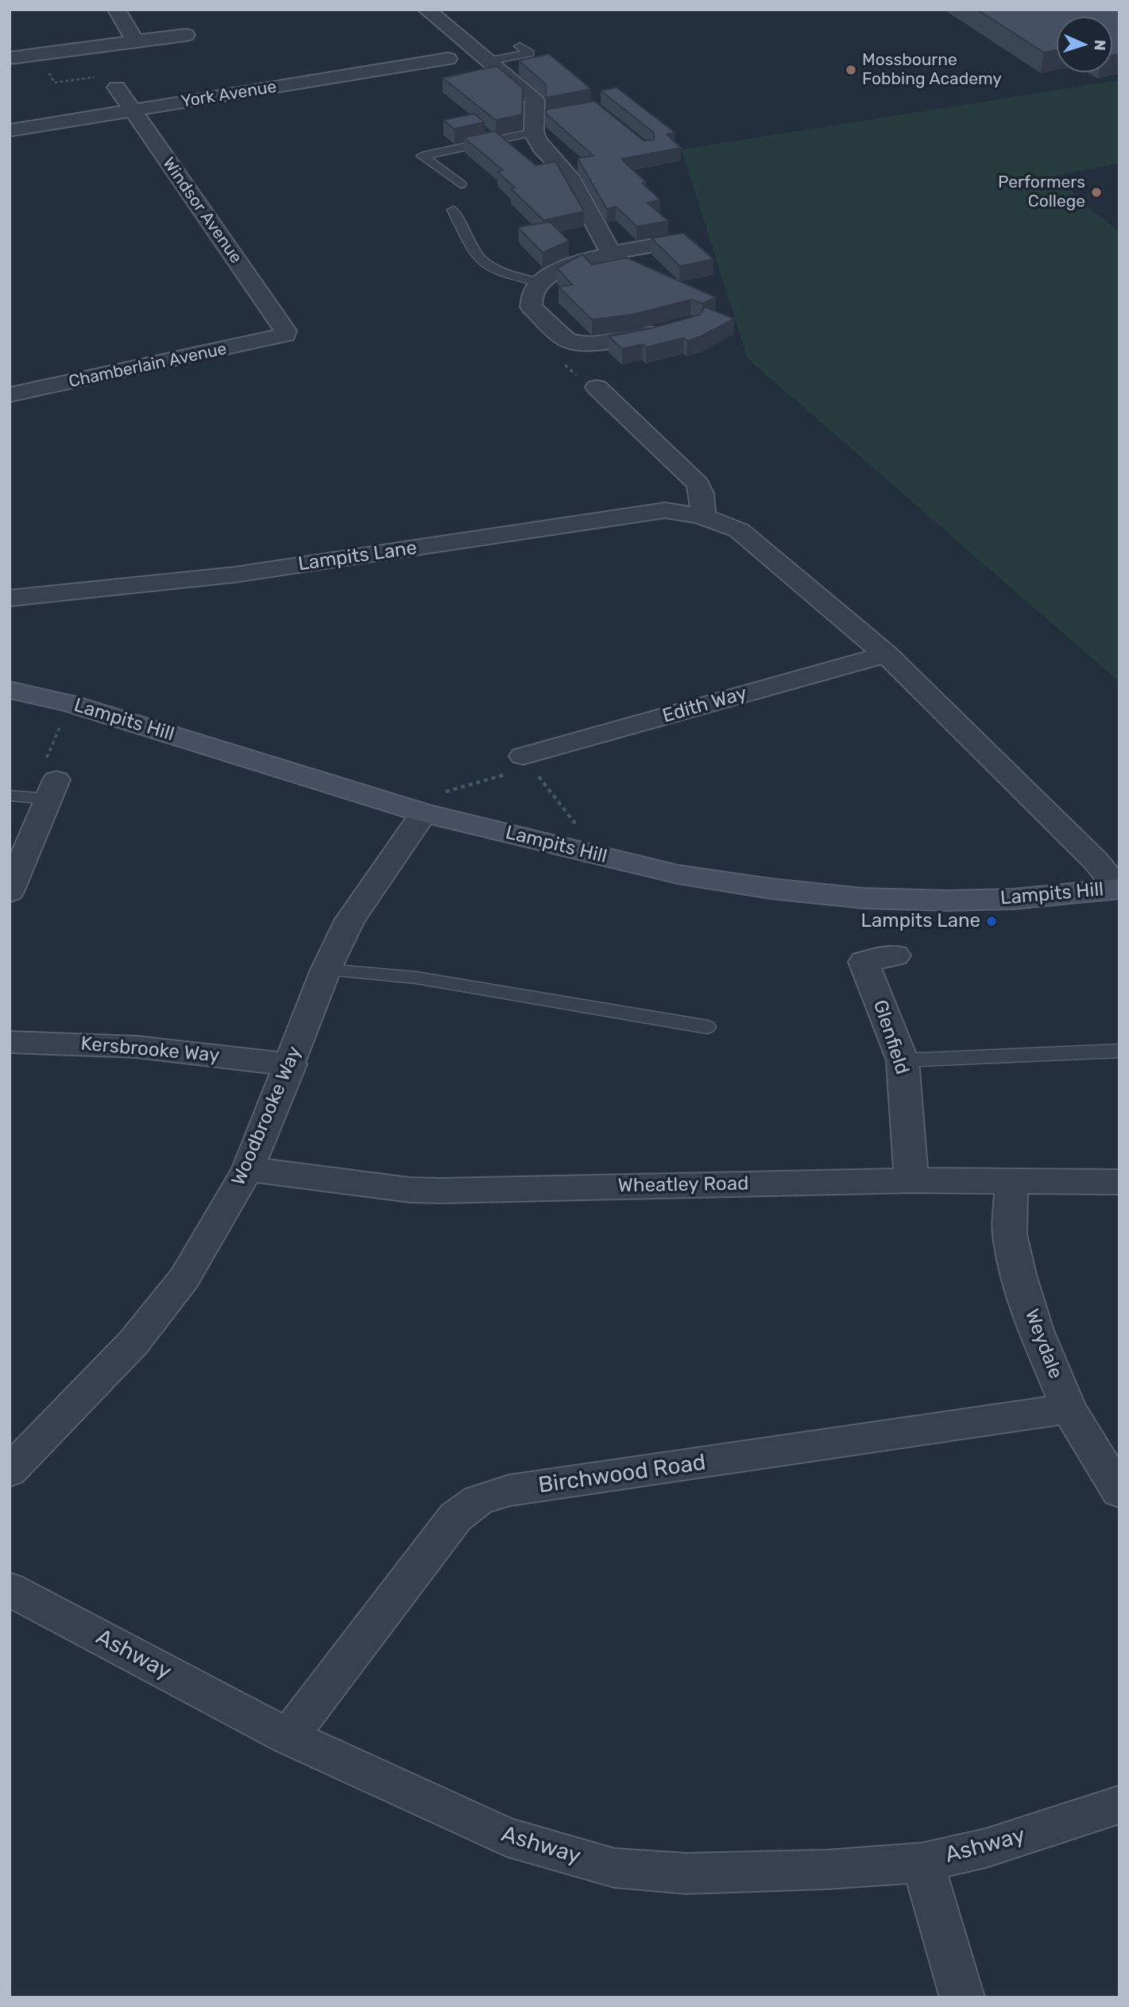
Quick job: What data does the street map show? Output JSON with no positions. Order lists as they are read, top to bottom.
{
  "streets": {
    "main road": ["Lampits Hill"],
    "street": [
      "York Avenue",
      "Windsor Avenue",
      "Chamberlain Avenue",
      "Lampits Lane",
      "Edith Way",
      "Glenfield",
      "Kersbrooke Way",
      "Woodbrooke Way",
      "Wheatley Road",
      "Weydale",
      "Birchwood Road",
      "Ashway"
    ]
  },
  "crossings": [
    ["York Avenue", "Windsor Avenue"],
    ["Windsor Avenue", "Chamberlain Avenue"],
    ["Lampits Lane", "Edith Way"],
    ["Lampits Lane", "Lampits Hill"],
    ["Lampits Hill", "Woodbrooke Way"],
    ["Glenfield", "Wheatley Road"],
    ["Kersbrooke Way", "Woodbrooke Way"],
    ["Woodbrooke Way", "Wheatley Road"],
    ["Wheatley Road", "Weydale"],
    ["Weydale", "Birchwood Road"],
    ["Birchwood Road", "Ashway"]
  ],
  "places": ["Mossbourne Fobbing Academy", "Performers College", "Lampits Lane"],
  "north": "right"
}
